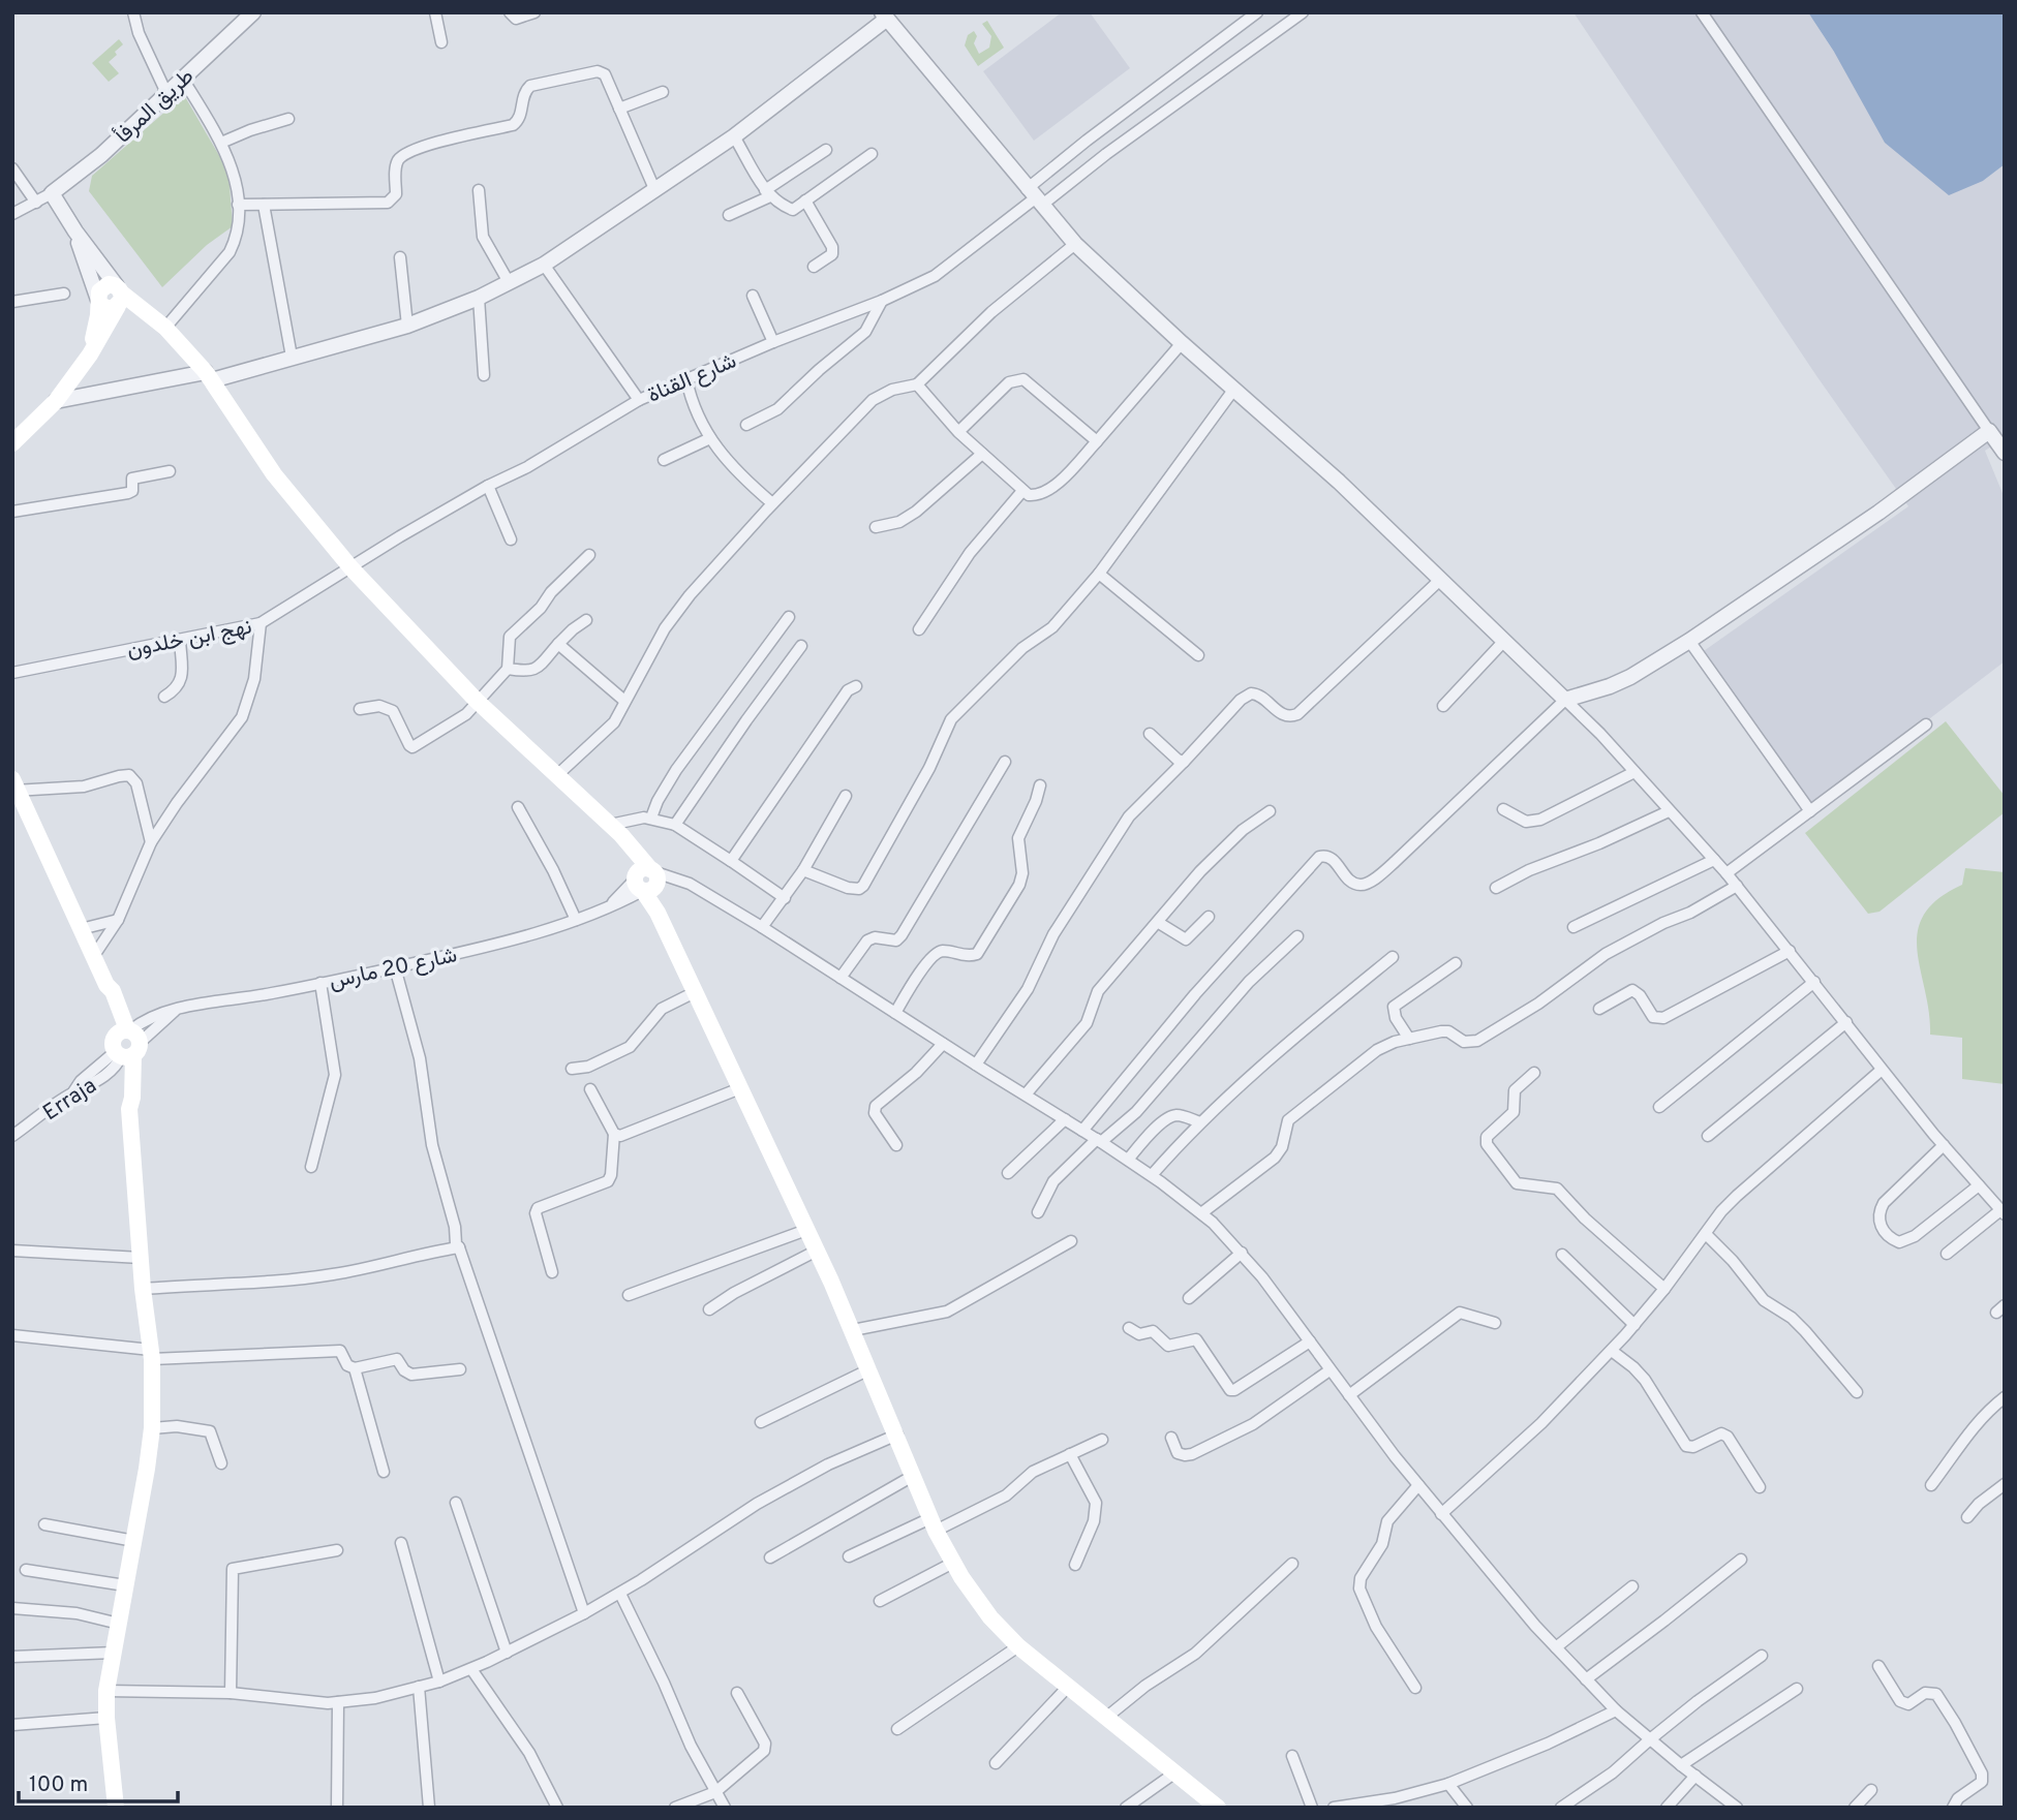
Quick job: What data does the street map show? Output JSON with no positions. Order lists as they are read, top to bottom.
{
  "streets": {
    "street": [
      "طريق المرفأ",
      "شارع القناة",
      "نهج ابن خلدون",
      "شارع 20 مارس",
      "Erraja"
    ]
  },
  "crossings": [
    ["شارع القناة", "نهج ابن خلدون"],
    ["شارع 20 مارس", "Erraja"]
  ],
  "scale_bar": "100 m"
}
